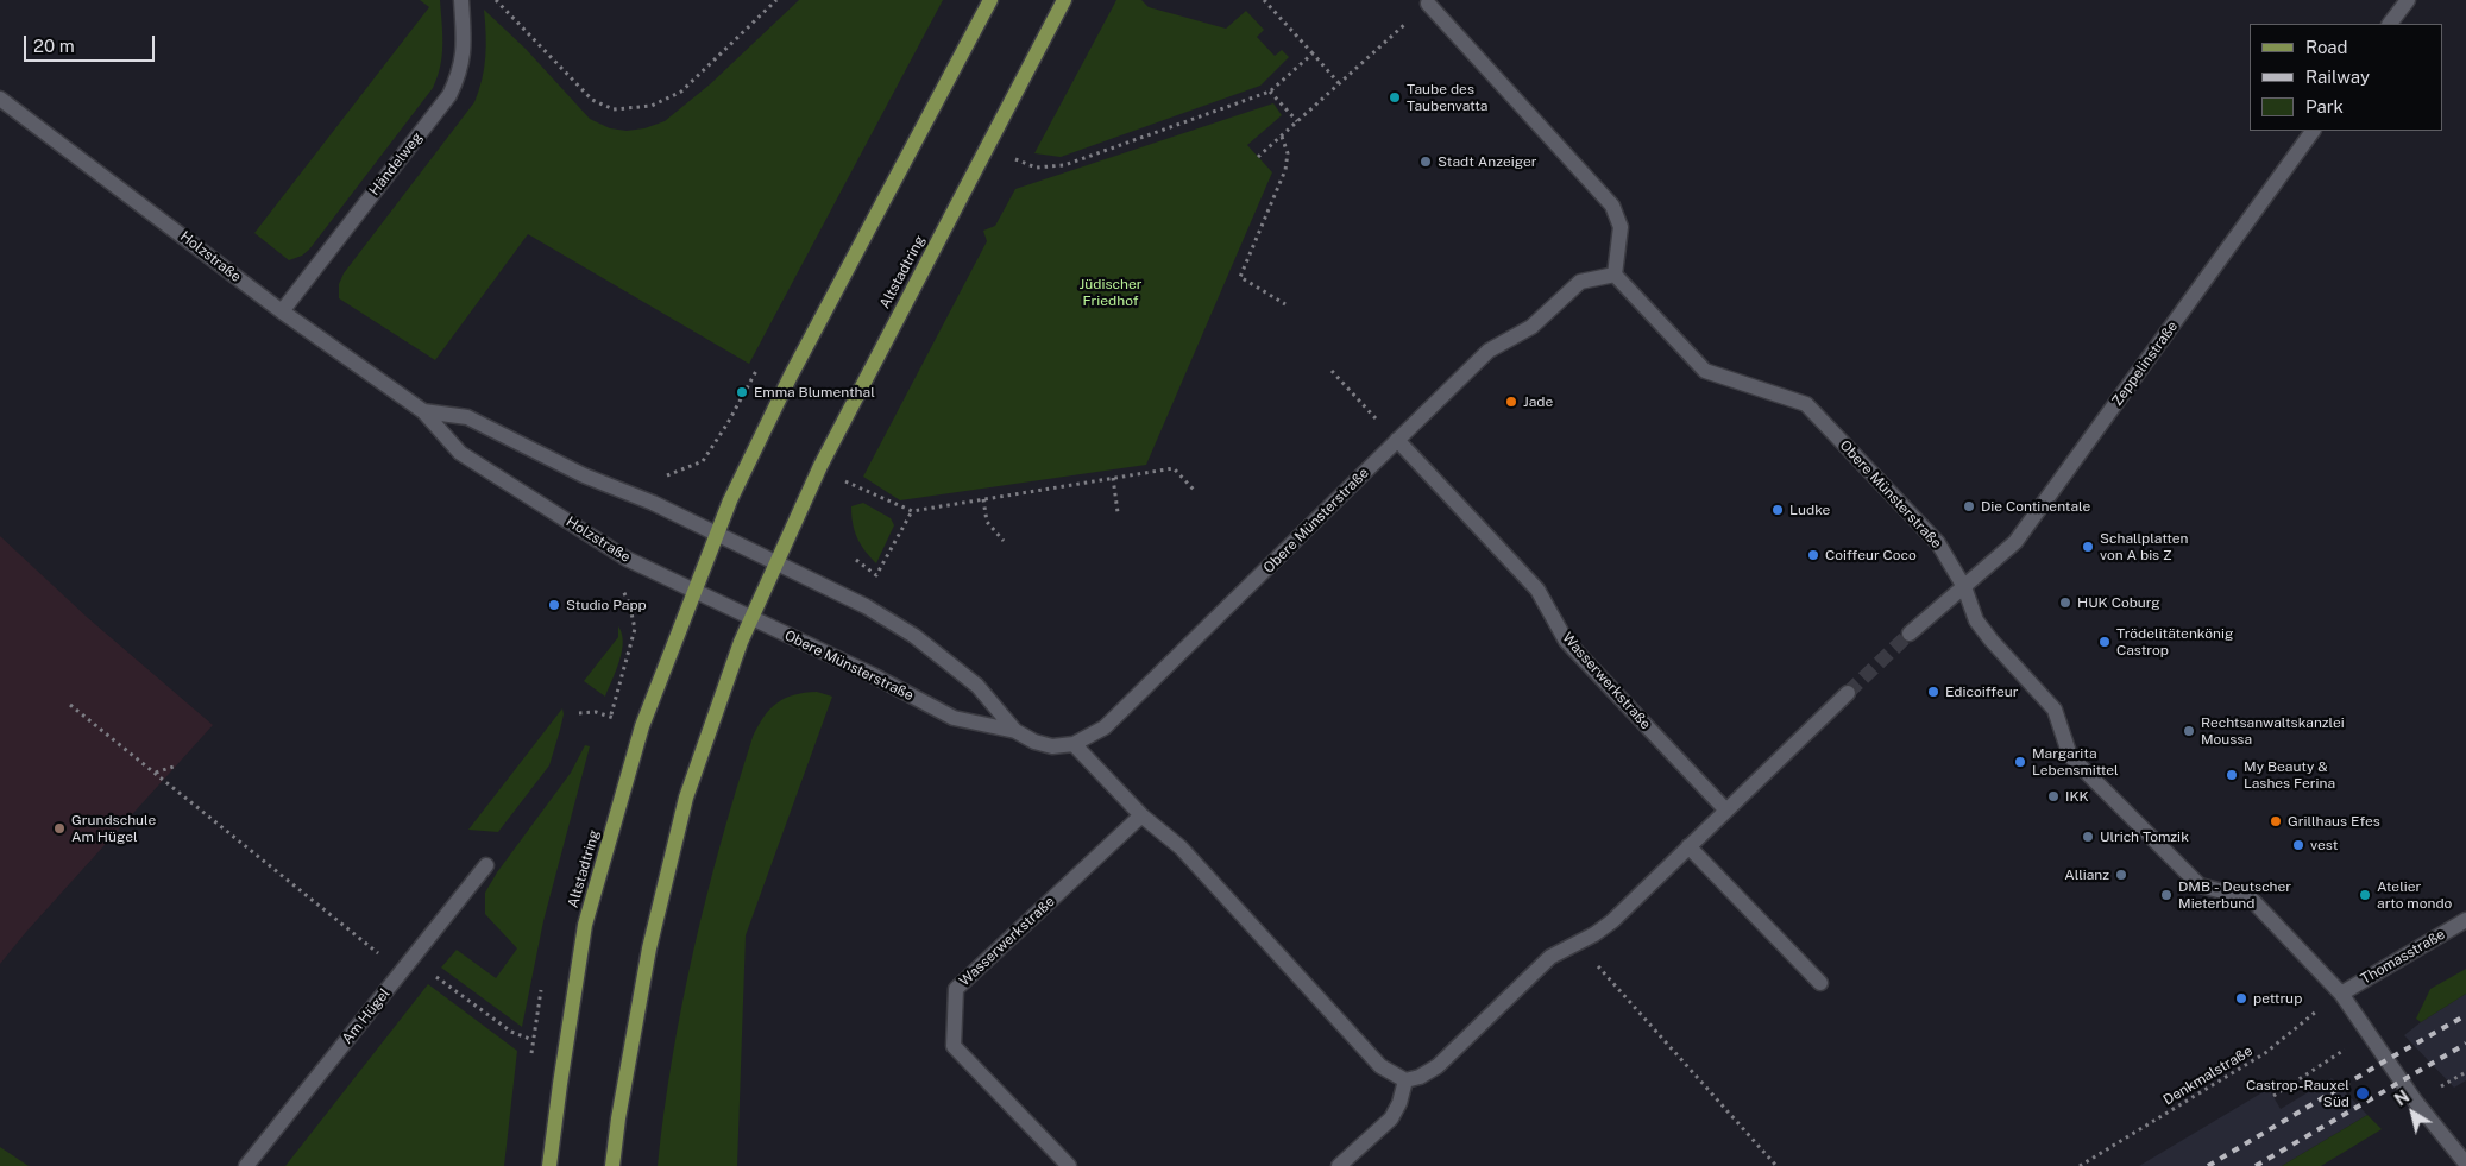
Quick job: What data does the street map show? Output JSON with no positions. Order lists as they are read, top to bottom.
{
  "streets": {
    "main road": ["Altstadtring"],
    "street": [
      "Händelweg",
      "Holzstraße",
      "Zeppelinstraße",
      "Obere Münsterstraße",
      "Wasserwerkstraße",
      "Thomasstraße",
      "Am Hügel"
    ],
    "path": ["Denkmalstraße"]
  },
  "crossings": [
    ["Händelweg", "Holzstraße"],
    ["Holzstraße", "Altstadtring"],
    ["Altstadtring", "Obere Münsterstraße"],
    ["Zeppelinstraße", "Obere Münsterstraße"],
    ["Obere Münsterstraße", "Wasserwerkstraße"],
    ["Obere Münsterstraße", "Thomasstraße"],
    ["Obere Münsterstraße", "Denkmalstraße"],
    ["Thomasstraße", "Denkmalstraße"]
  ],
  "parks": ["Jüdischer Friedhof"],
  "places": [
    "Taube des Taubenvatta",
    "Stadt Anzeiger",
    "Emma Blumenthal",
    "Jade",
    "Die Continentale",
    "Ludke",
    "Schallplatten von A bis Z",
    "Coiffeur Coco",
    "HUK Coburg",
    "Studio Papp",
    "Trödelitätenkönig Castrop",
    "Edicoiffeur",
    "Rechtsanwaltskanzlei Moussa",
    "Margarita Lebensmittel",
    "My Beauty & Lashes Ferina",
    "IKK",
    "Grillhaus Efes",
    "Grundschule Am Hügel",
    "Ulrich Tomzik",
    "vest",
    "Allianz",
    "DMB - Deutscher Mieterbund",
    "Atelier arto mondo",
    "pettrup",
    "Castrop-Rauxel Süd"
  ],
  "legend": ["Road", "Railway", "Park"],
  "scale_bar": "20 m",
  "north": "top left"
}
